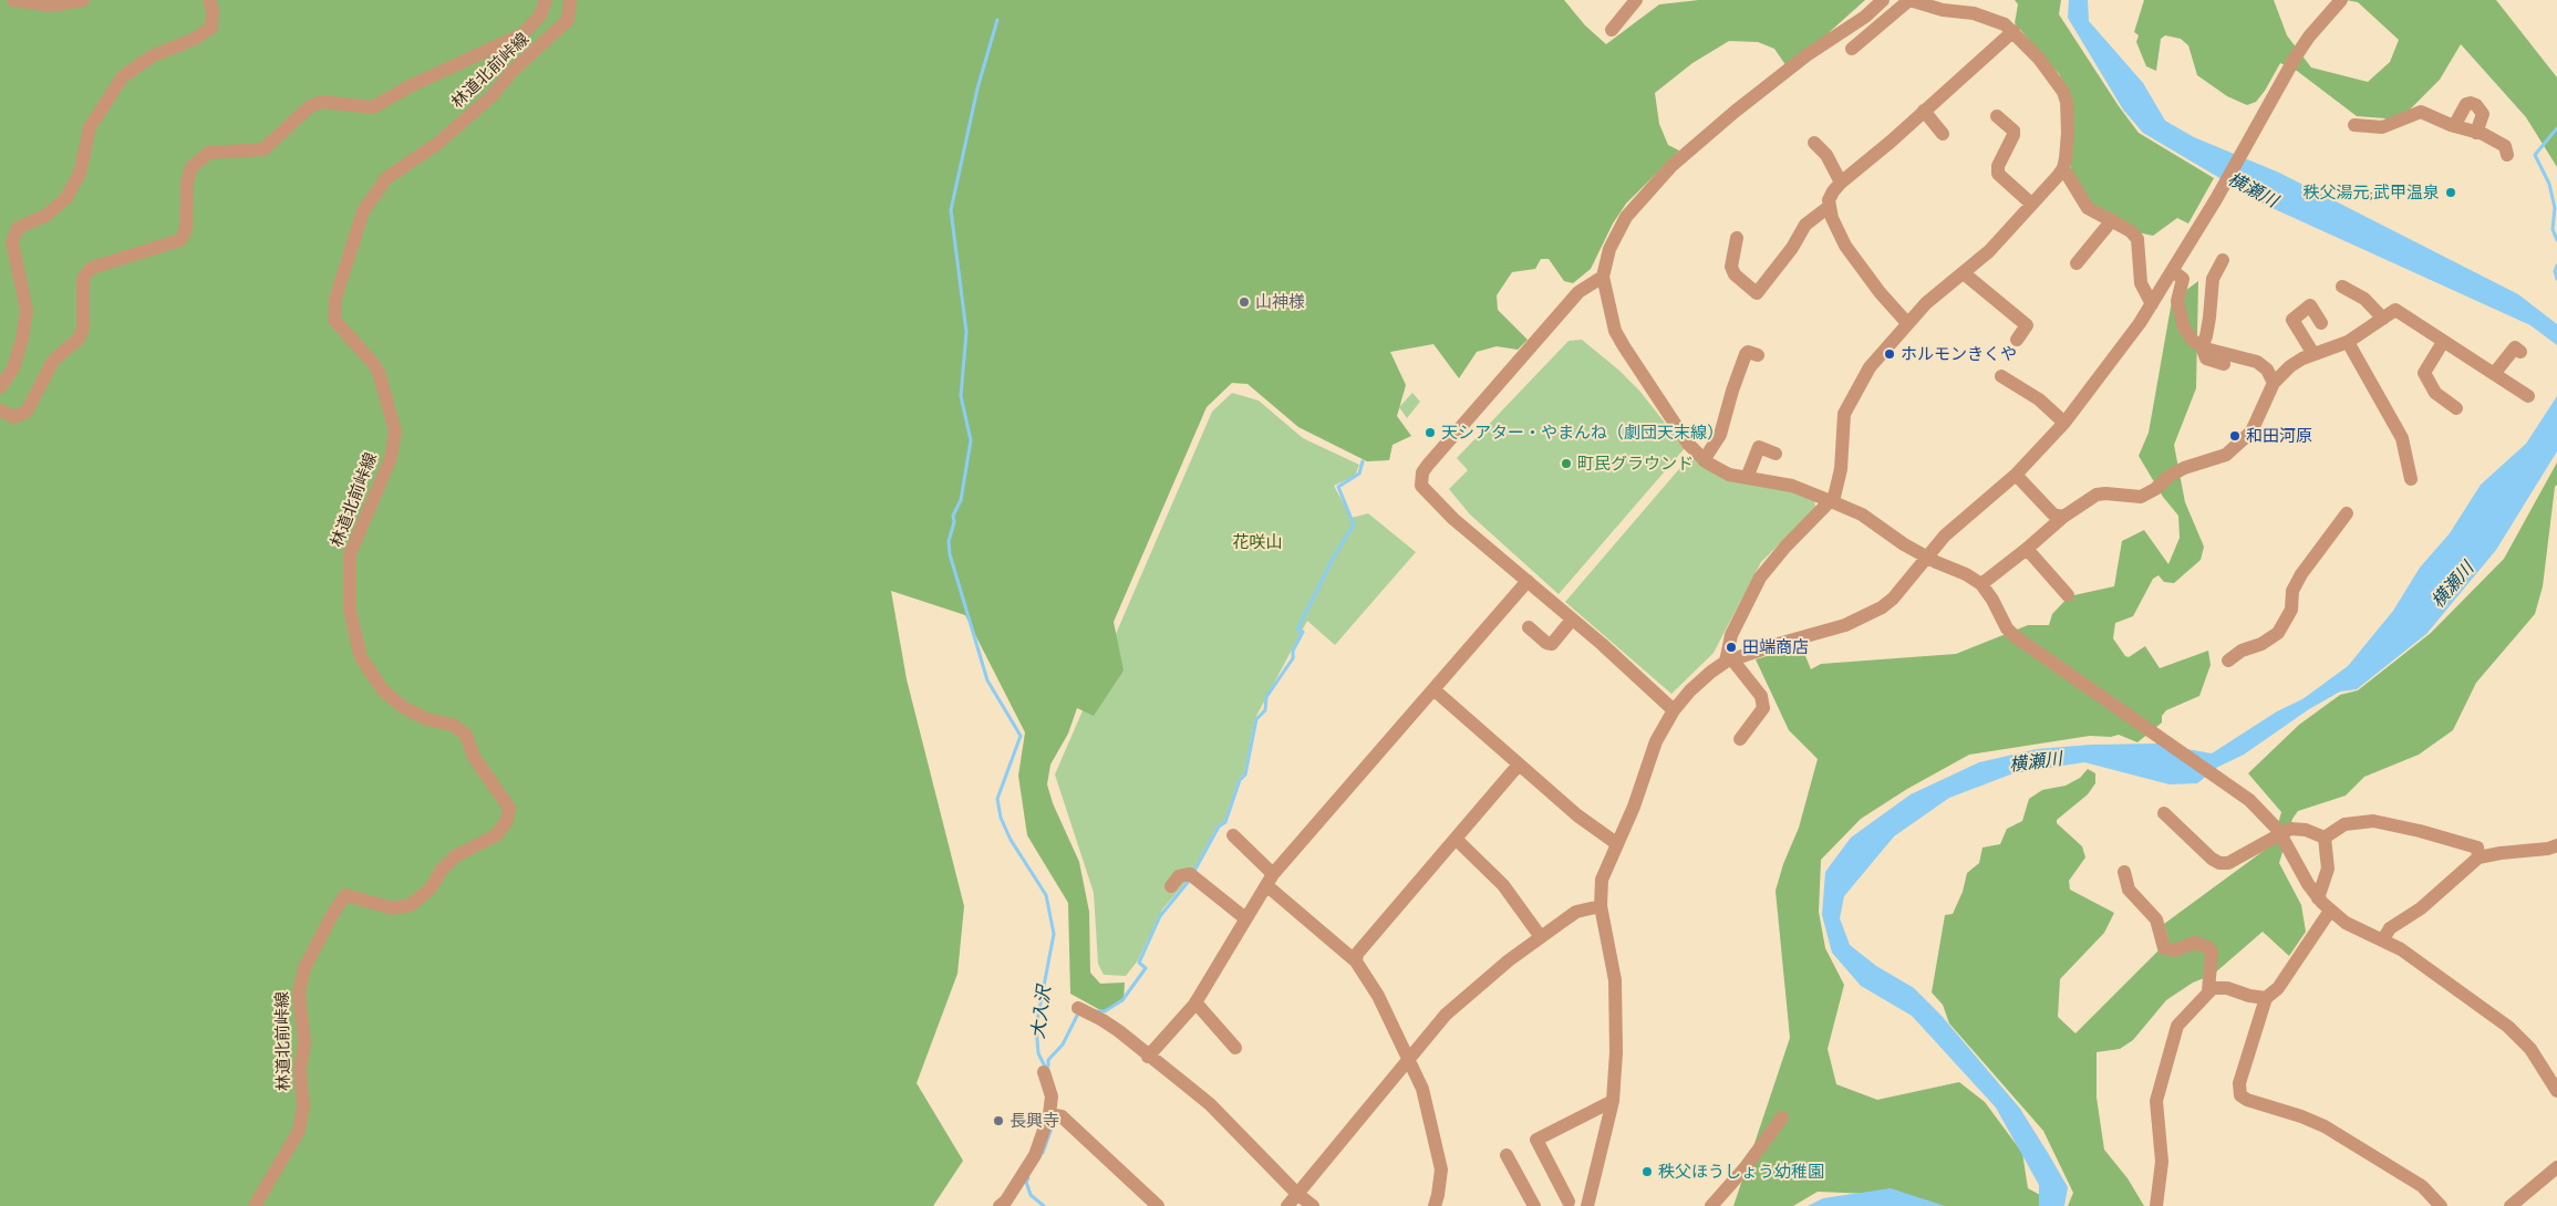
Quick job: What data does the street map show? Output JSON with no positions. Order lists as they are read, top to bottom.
{
  "streets": {
    "street": ["林道北前峠線"]
  },
  "water": ["横瀬川", "大入沢"],
  "parks": ["花咲山"],
  "places": [
    "秩父湯元;武甲温泉",
    "山神様",
    "ホルモンきくや",
    "天シアター・やまんね（劇団天末線）",
    "和田河原",
    "町民グラウンド",
    "田端商店",
    "長興寺",
    "秩父ほうしょう幼稚園"
  ]
}
